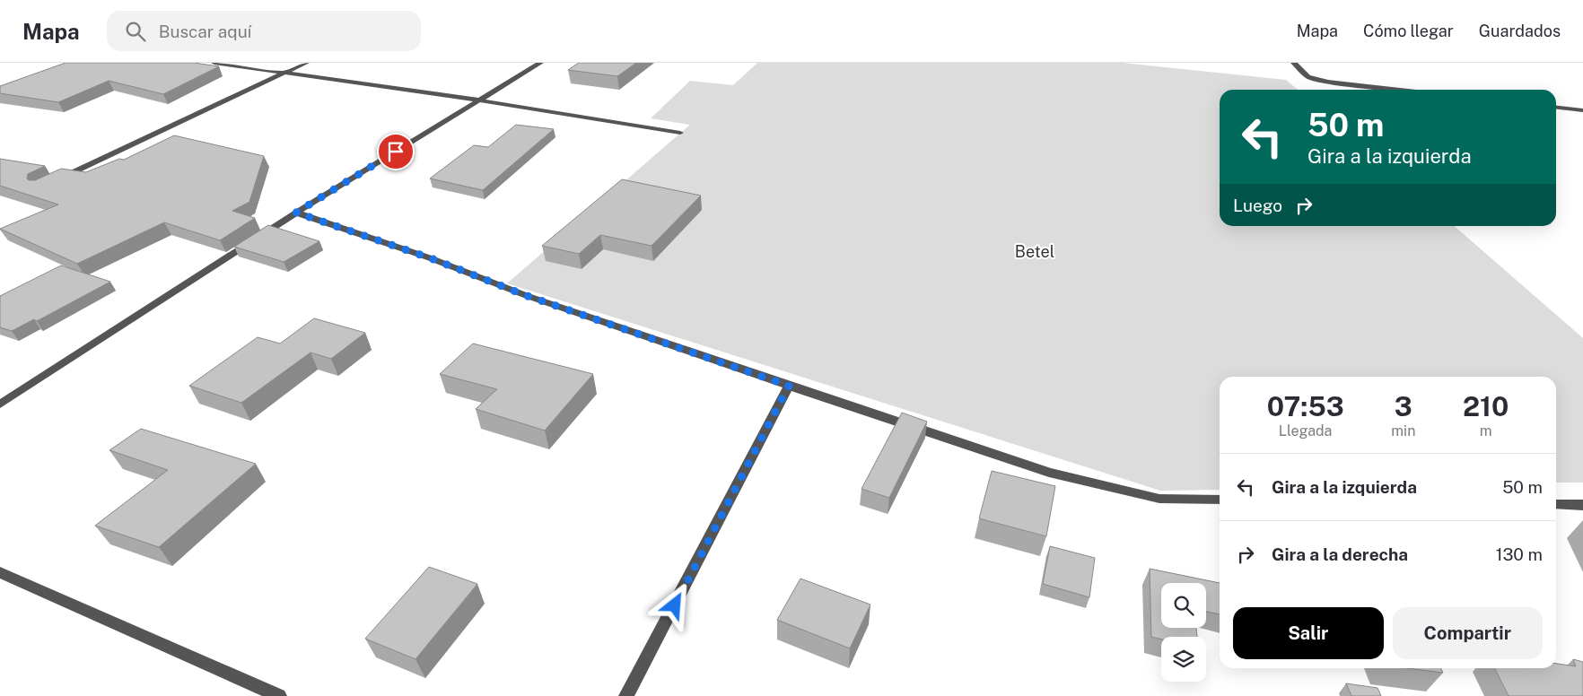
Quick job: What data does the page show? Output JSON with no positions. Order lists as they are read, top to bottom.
{
  "parks": ["Betel"],
  "page": {
    "header": "Mapa",
    "search": "Buscar aquí",
    "nav": ["Mapa", "Cómo llegar", "Guardados"],
    "turn": ["50 m", "Gira a la izquierda"],
    "then": "Luego",
    "eta": [
      "07:53",
      "Llegada",
      "3",
      "min",
      "210",
      "m"
    ],
    "list": [
      {
        "name": "Gira a la izquierda",
        "value": "50 m"
      },
      {
        "name": "Gira a la derecha",
        "value": "130 m"
      }
    ],
    "buttons": ["Salir", "Compartir"]
  }
}
